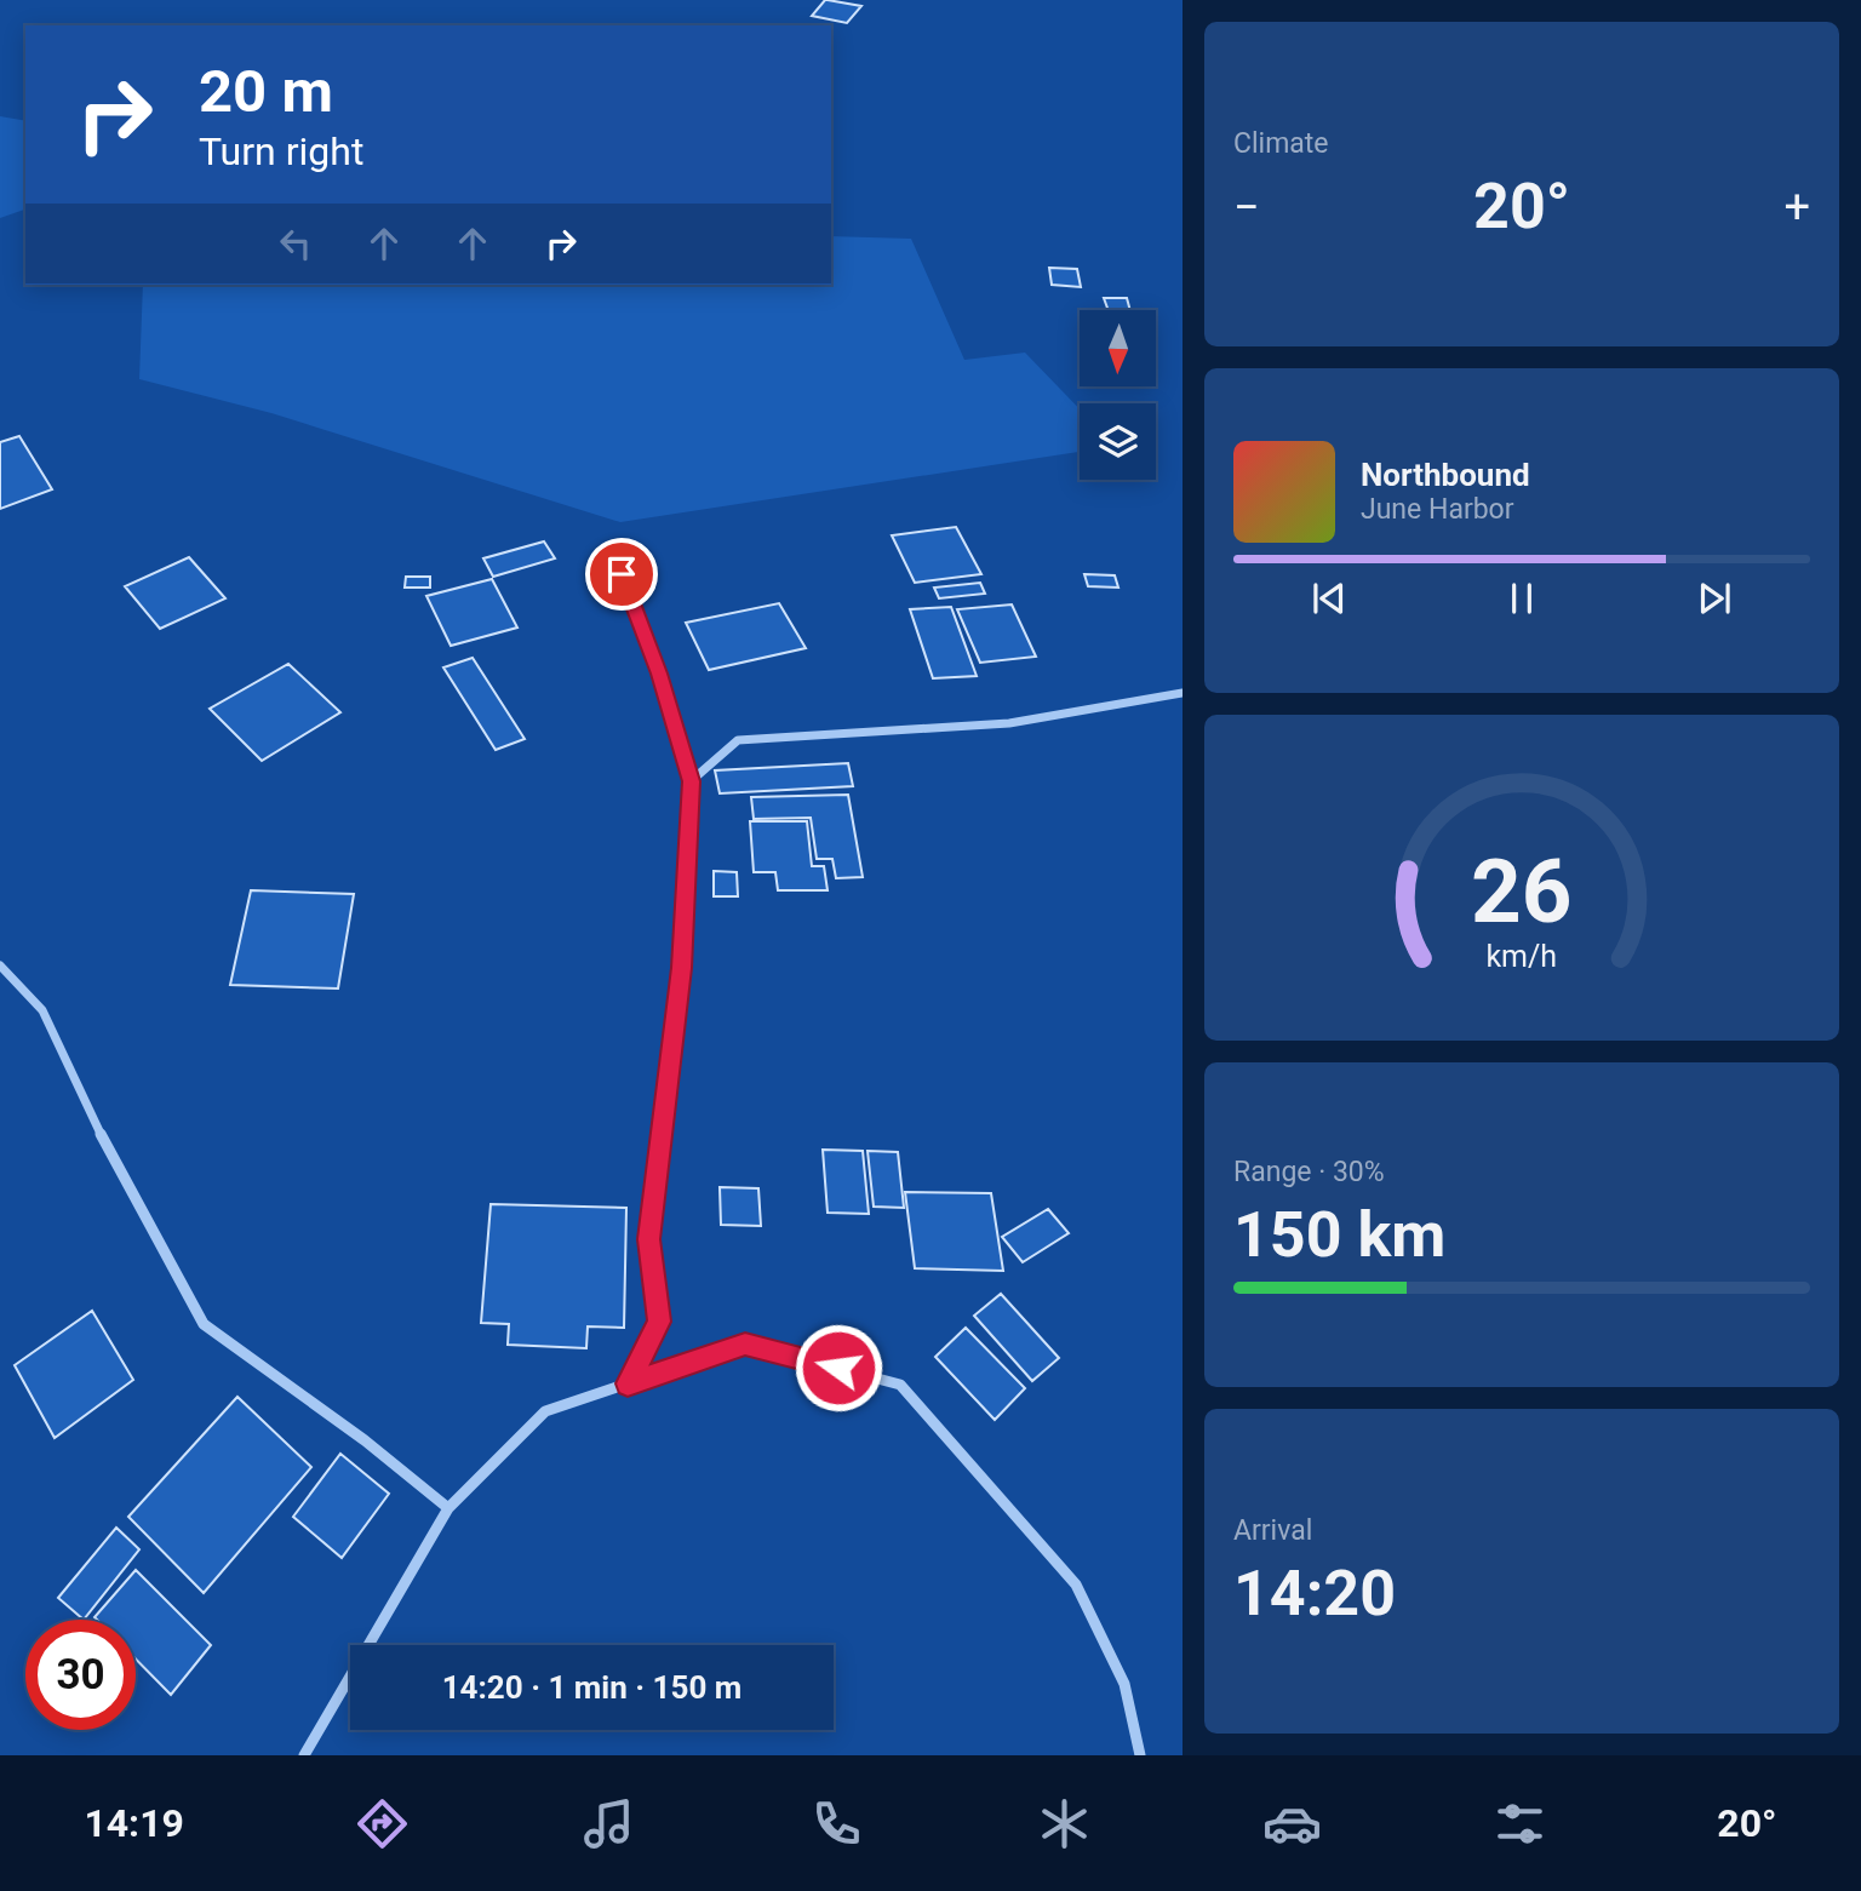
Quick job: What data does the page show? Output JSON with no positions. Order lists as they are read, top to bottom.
{
  "north": "bottom",
  "page": {
    "tile": [
      "Climate",
      ["Range · 30%", "150 km"],
      ["Arrival", "14:20"]
    ],
    "turn": ["20 m", "Turn right"],
    "heat": ["−", "20°", "+"],
    "song": ["Northbound", "June Harbor"],
    "limit": "30",
    "trip": "14:20 · 1 min · 150 m",
    "tabs": ["14:19", "20°"],
    "gauge": ["26", "km/h"]
  }
}
